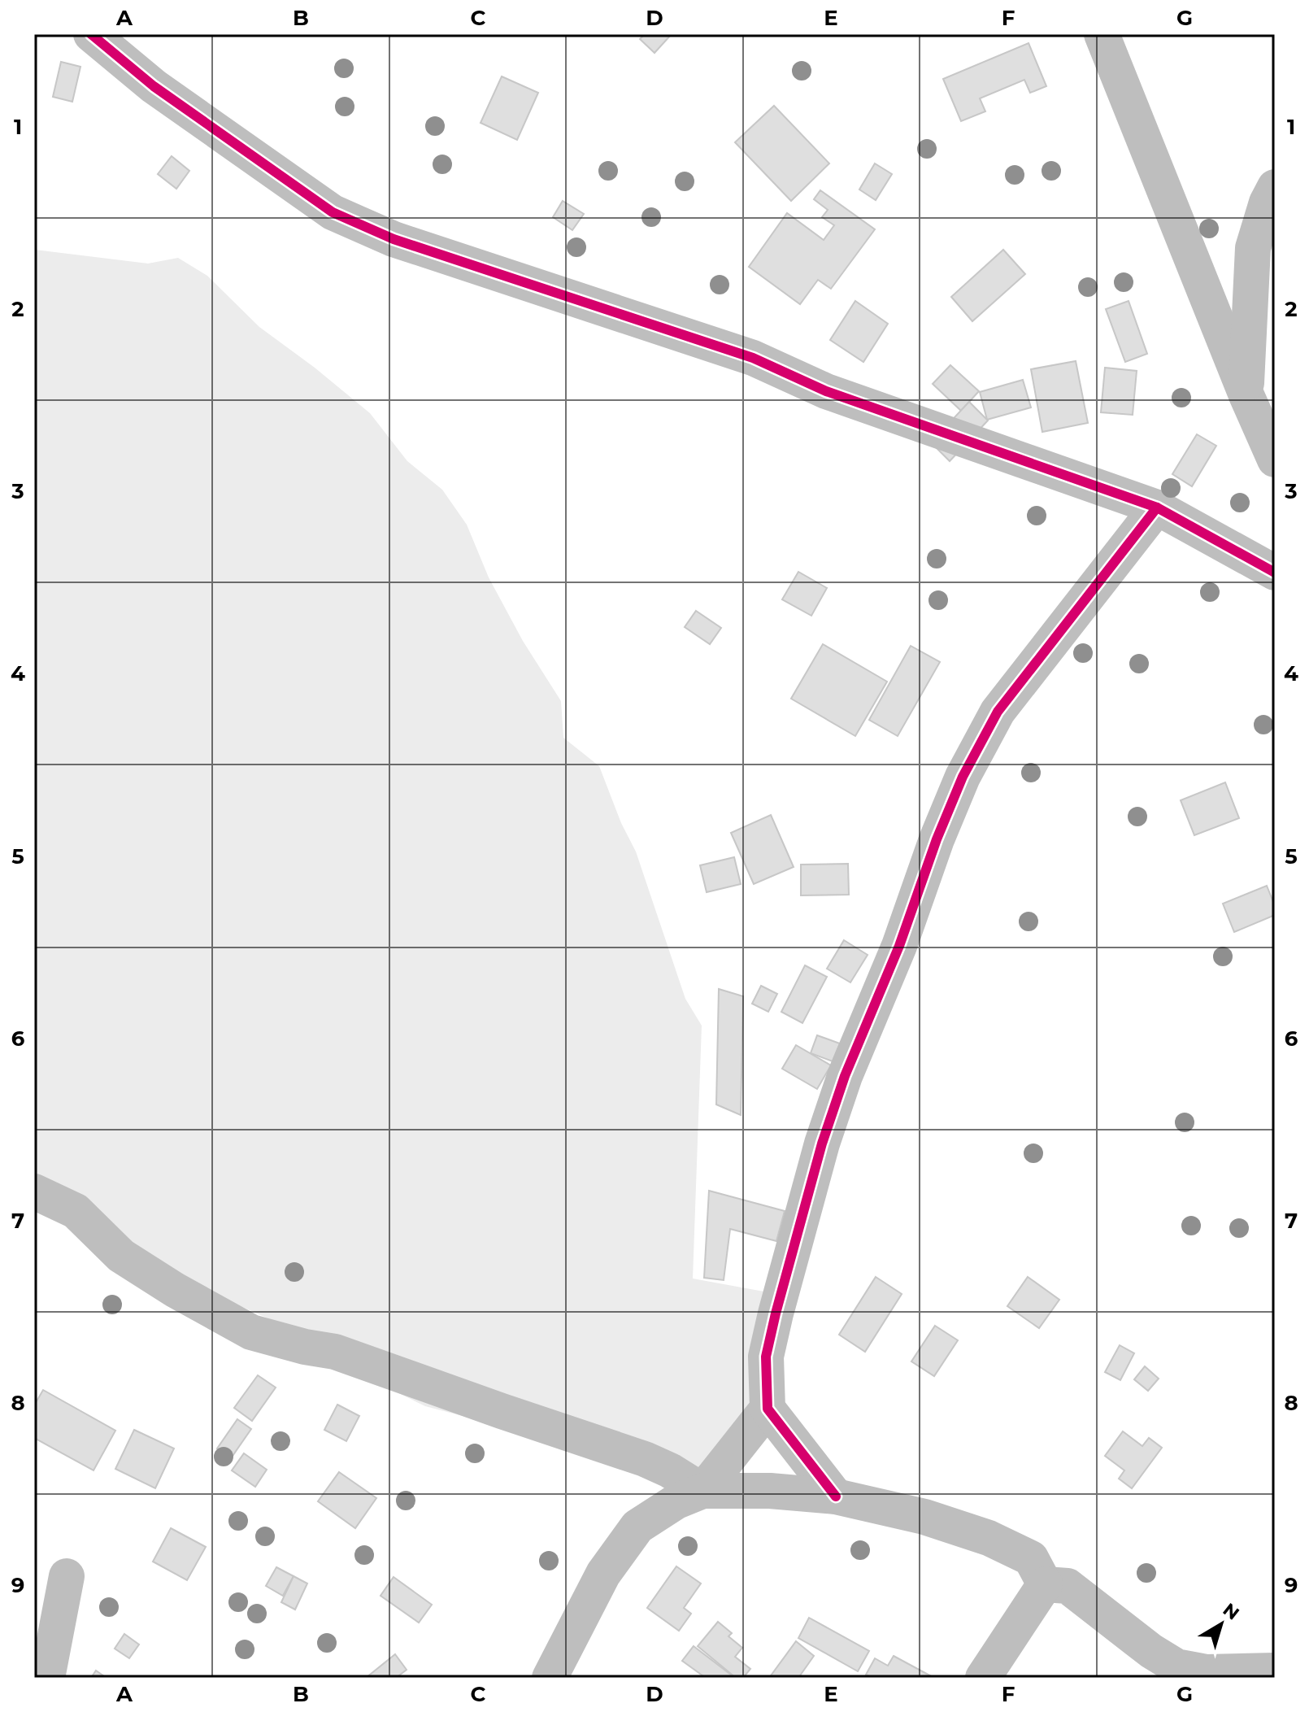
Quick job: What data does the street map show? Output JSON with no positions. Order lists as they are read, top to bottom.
{
  "north": "top right",
  "grid": {
    "columns": [
      "A",
      "B",
      "C",
      "D",
      "E",
      "F",
      "G"
    ],
    "rows": [
      "1",
      "2",
      "3",
      "4",
      "5",
      "6",
      "7",
      "8",
      "9"
    ]
  }
}
